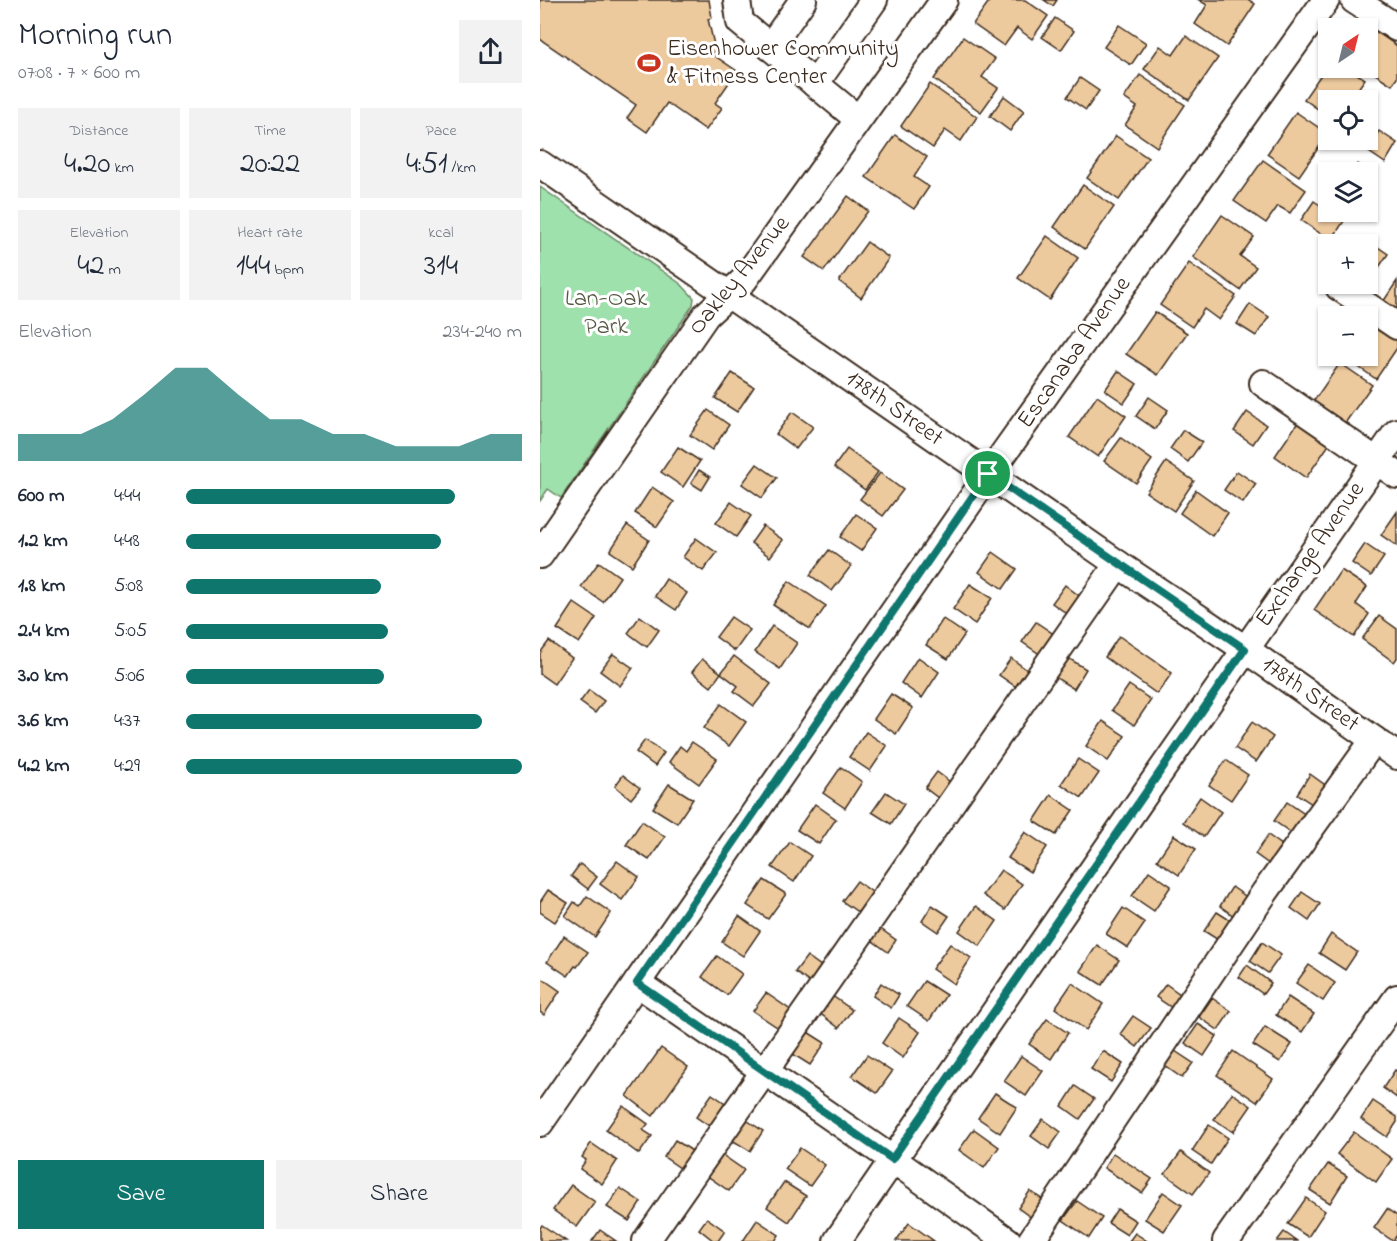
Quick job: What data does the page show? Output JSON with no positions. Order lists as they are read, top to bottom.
{
  "streets": {
    "street": [
      "Oakley Avenue",
      "Escanaba Avenue",
      "178th Street",
      "Exchange Avenue"
    ]
  },
  "crossings": [
    ["Oakley Avenue", "178th Street"],
    ["Escanaba Avenue", "178th Street"],
    ["178th Street", "Exchange Avenue"]
  ],
  "parks": ["Lan-Oak Park"],
  "places": {
    "sports": ["Eisenhower Community & Fitness Center"]
  },
  "north": "top right",
  "page": {
    "heading": ["Morning run", "07:08 · 7 × 600 m"],
    "map_buttons": ["+", "−"],
    "stats": [
      ["Distance", "4.20 km"],
      ["Time", "20:22"],
      ["Pace", "4:51 /km"],
      ["Elevation", "42 m"],
      ["Heart rate", "144 bpm"],
      ["kcal", "314"]
    ],
    "chart": ["Elevation", "234–240 m"],
    "list": [
      {
        "name": "600 m",
        "note": "4:44"
      },
      {
        "name": "1.2 km",
        "note": "4:48"
      },
      {
        "name": "1.8 km",
        "note": "5:08"
      },
      {
        "name": "2.4 km",
        "note": "5:05"
      },
      {
        "name": "3.0 km",
        "note": "5:06"
      },
      {
        "name": "3.6 km",
        "note": "4:37"
      },
      {
        "name": "4.2 km",
        "note": "4:29"
      }
    ],
    "buttons": ["Save", "Share"]
  }
}
